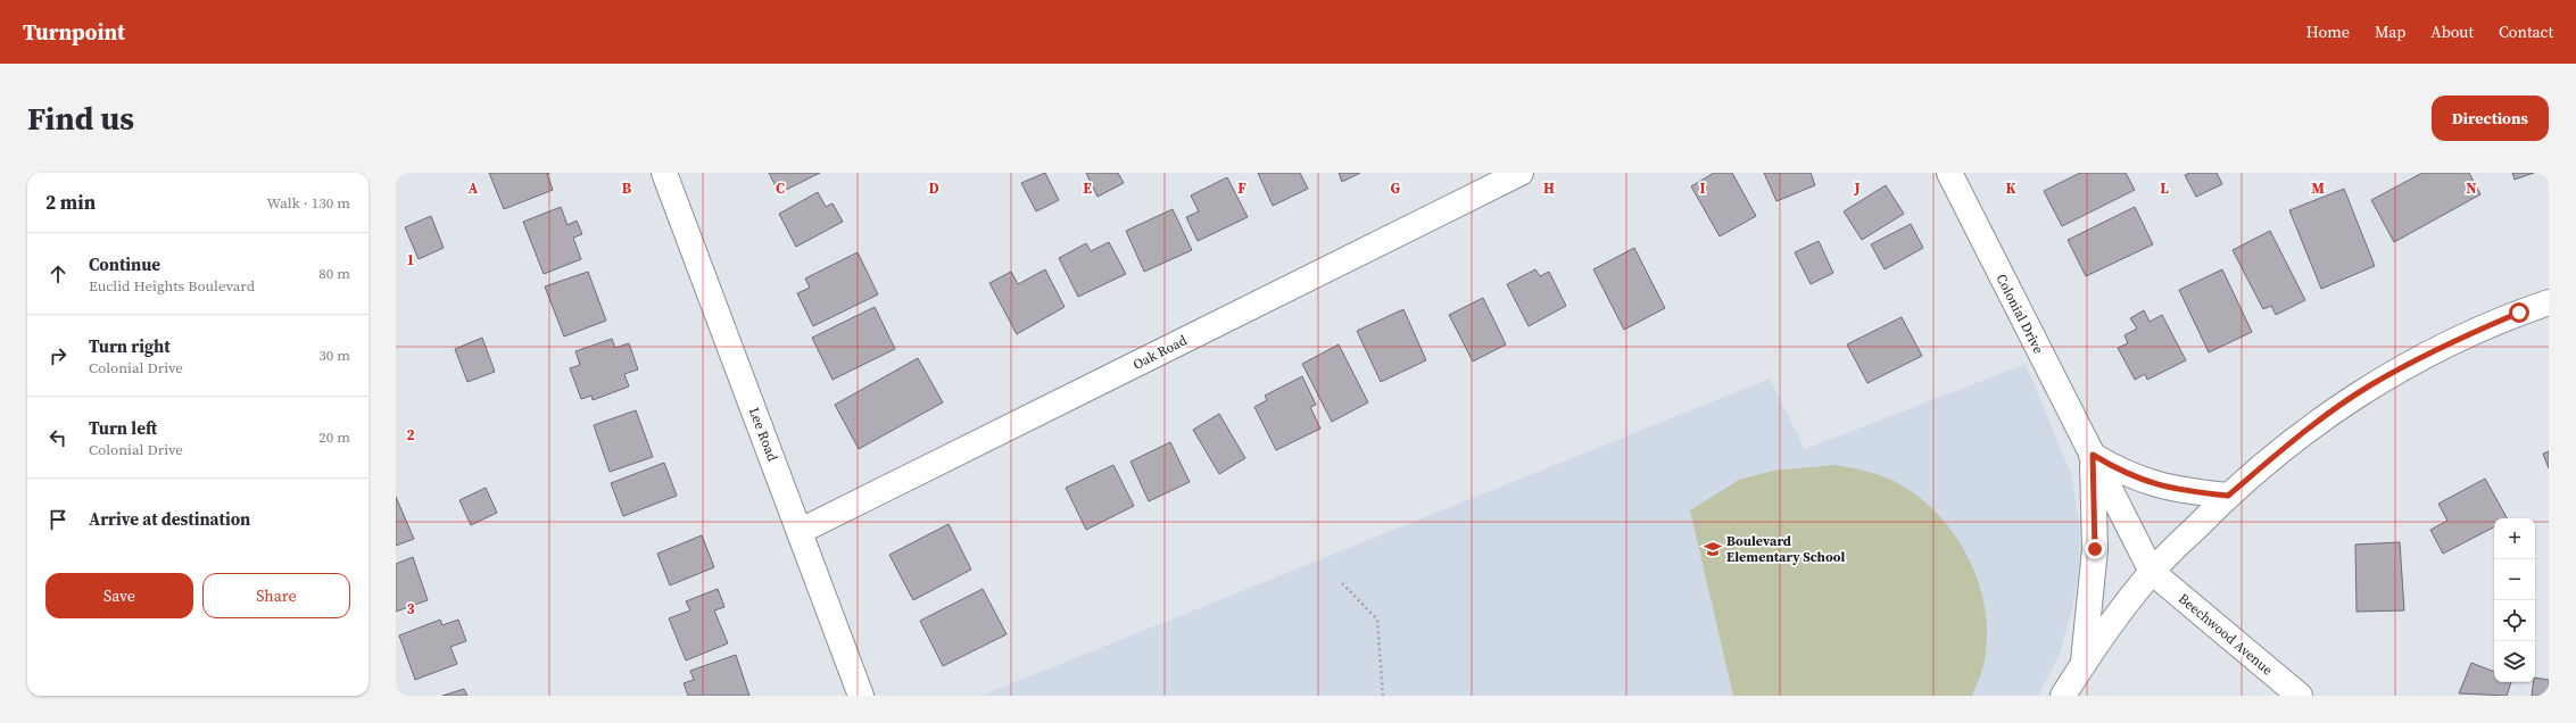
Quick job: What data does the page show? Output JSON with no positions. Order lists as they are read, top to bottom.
{
  "streets": {
    "street": [
      "Colonial Drive",
      "Oak Road",
      "Lee Road",
      "Beechwood Avenue"
    ]
  },
  "crossings": [
    ["Colonial Drive", "Beechwood Avenue"],
    ["Oak Road", "Lee Road"]
  ],
  "places": {
    "school or university": ["Boulevard Elementary School"]
  },
  "page": {
    "header": "Turnpoint",
    "nav": [
      "Home",
      "Map",
      "About",
      "Contact"
    ],
    "buttons": [
      "Directions",
      ["Save", "Share"]
    ],
    "title": "Find us",
    "heading": ["2 min", "Walk · 130 m"],
    "list": [
      ["Continue", "Euclid Heights Boulevard", "80 m"],
      ["Turn right", "Colonial Drive", "30 m"],
      ["Turn left", "Colonial Drive", "20 m"],
      "Arrive at destination"
    ],
    "map_buttons": ["+", "−"]
  },
  "grid": {
    "columns": [
      "A",
      "B",
      "C",
      "D",
      "E",
      "F",
      "G",
      "H",
      "I",
      "J",
      "K",
      "L",
      "M",
      "N"
    ],
    "rows": ["1", "2", "3"]
  }
}
